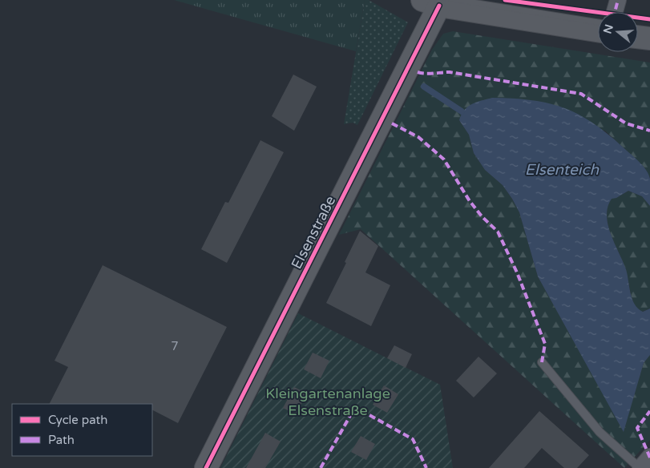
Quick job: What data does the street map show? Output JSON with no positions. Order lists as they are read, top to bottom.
{
  "streets": {
    "street": ["Elsenstraße"]
  },
  "water": ["Elsenteich"],
  "parks": ["Kleingartenanlage Elsenstraße"],
  "house_numbers": ["7"],
  "legend": ["Cycle path", "Path"],
  "north": "left"
}
